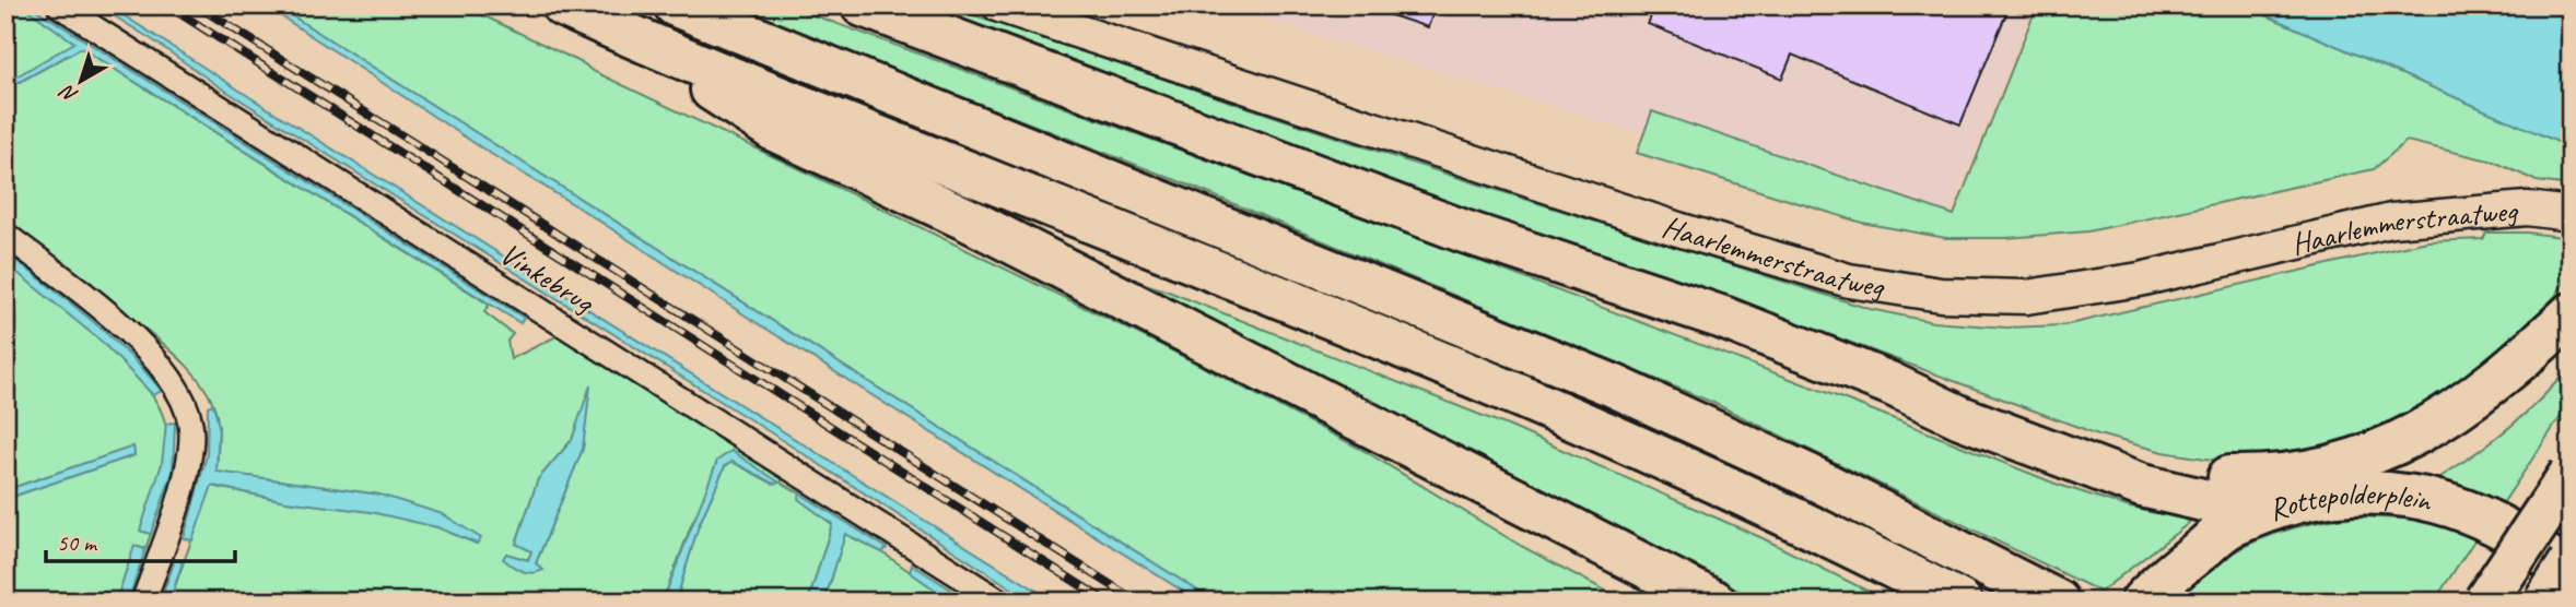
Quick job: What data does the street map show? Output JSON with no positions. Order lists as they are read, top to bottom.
{
  "streets": {
    "highway": ["Rottepolderplein"],
    "main road": ["Haarlemmerstraatweg"],
    "street": ["Vinkebrug"]
  },
  "scale_bar": "50 m",
  "north": "bottom left"
}
